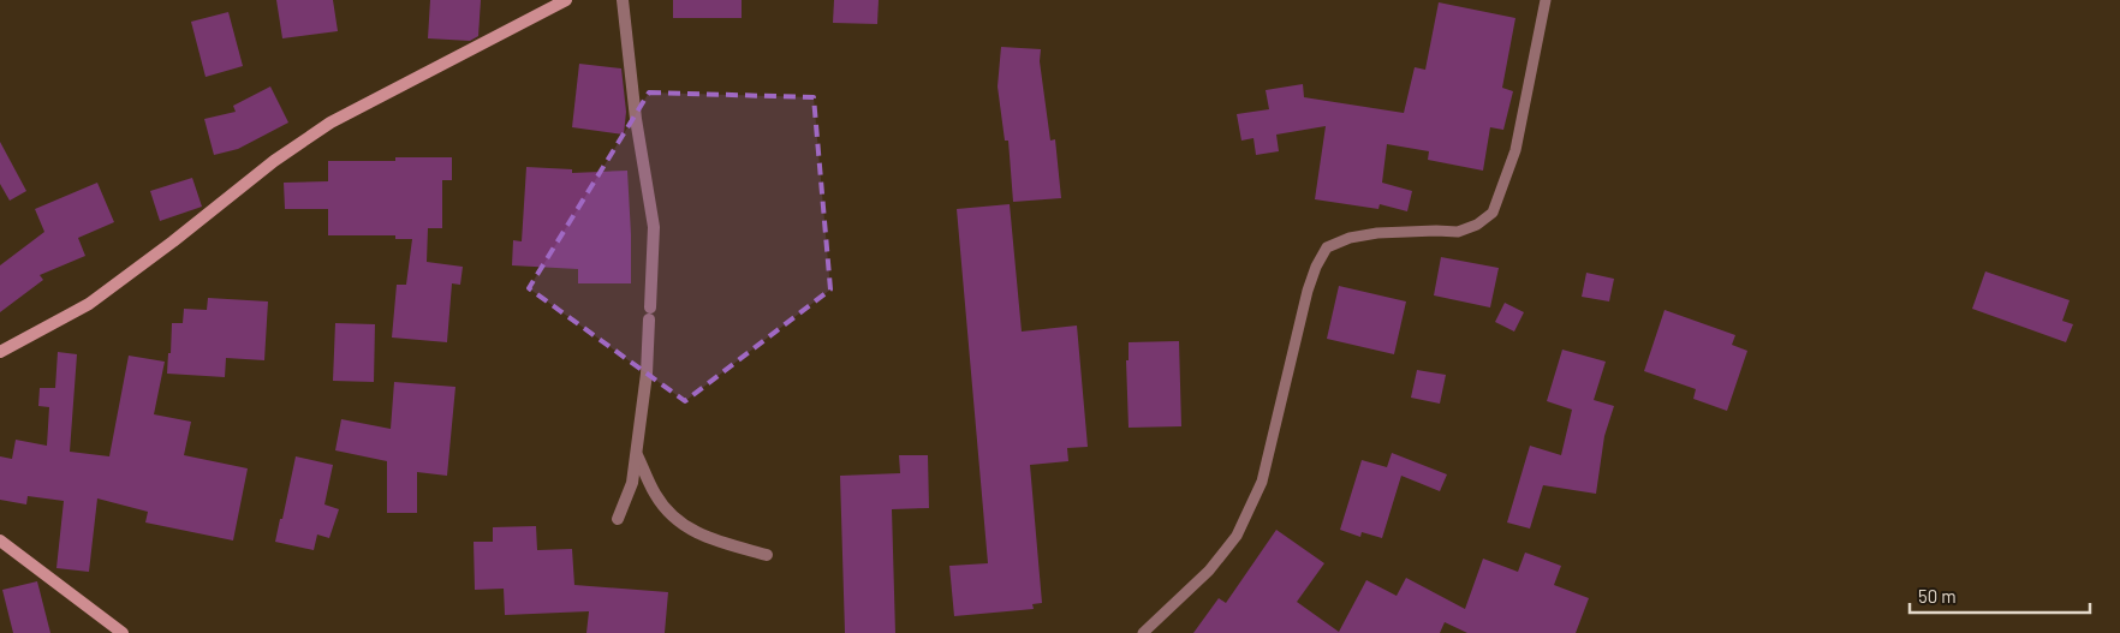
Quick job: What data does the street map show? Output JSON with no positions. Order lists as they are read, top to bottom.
{
  "scale_bar": "50 m"
}
